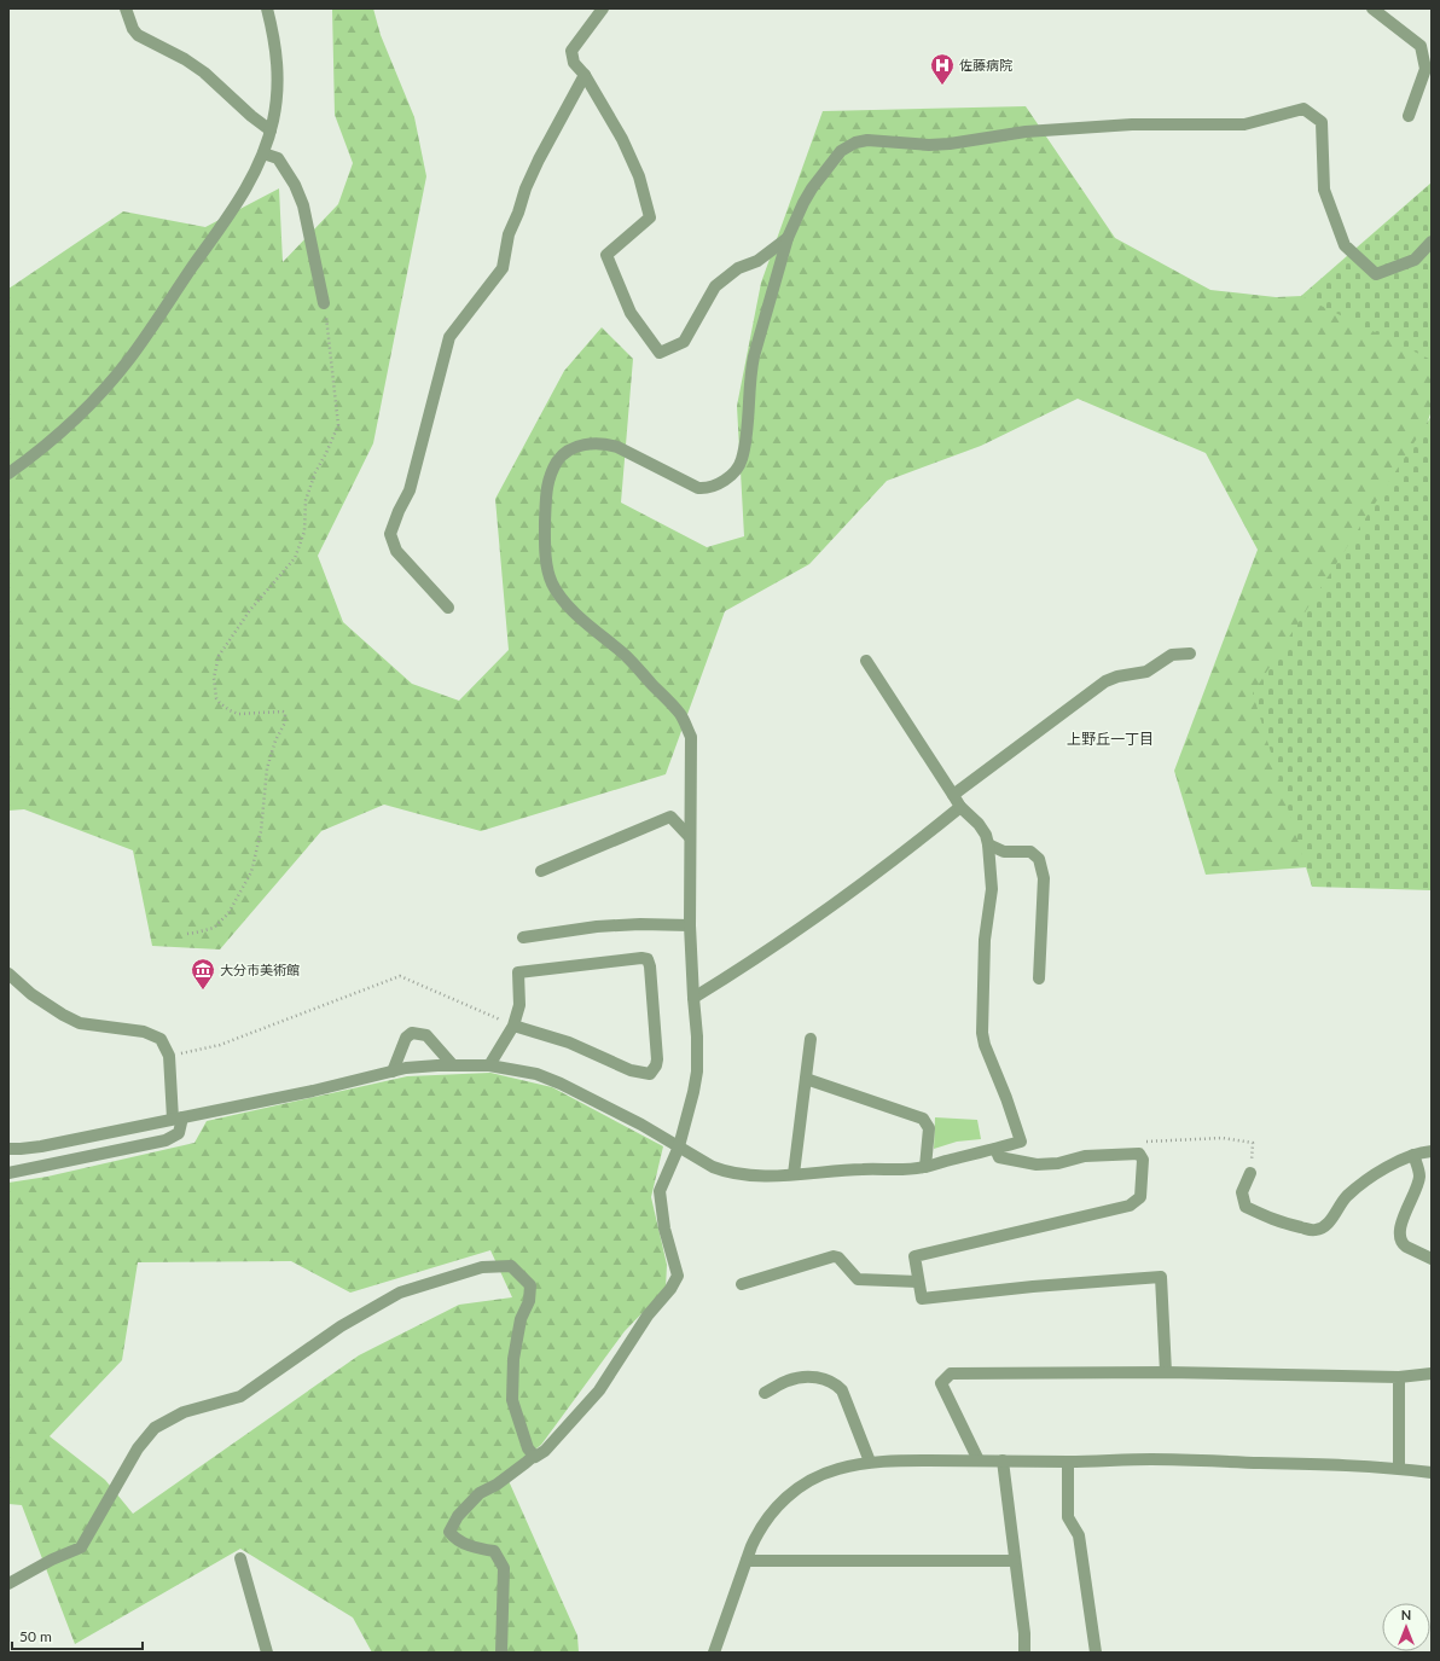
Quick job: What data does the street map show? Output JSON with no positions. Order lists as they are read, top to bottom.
{
  "districts": ["上野丘一丁目"],
  "places": {
    "hospital": ["佐藤病院"],
    "museum": ["大分市美術館"]
  },
  "scale_bar": "50 m",
  "north": "top"
}
